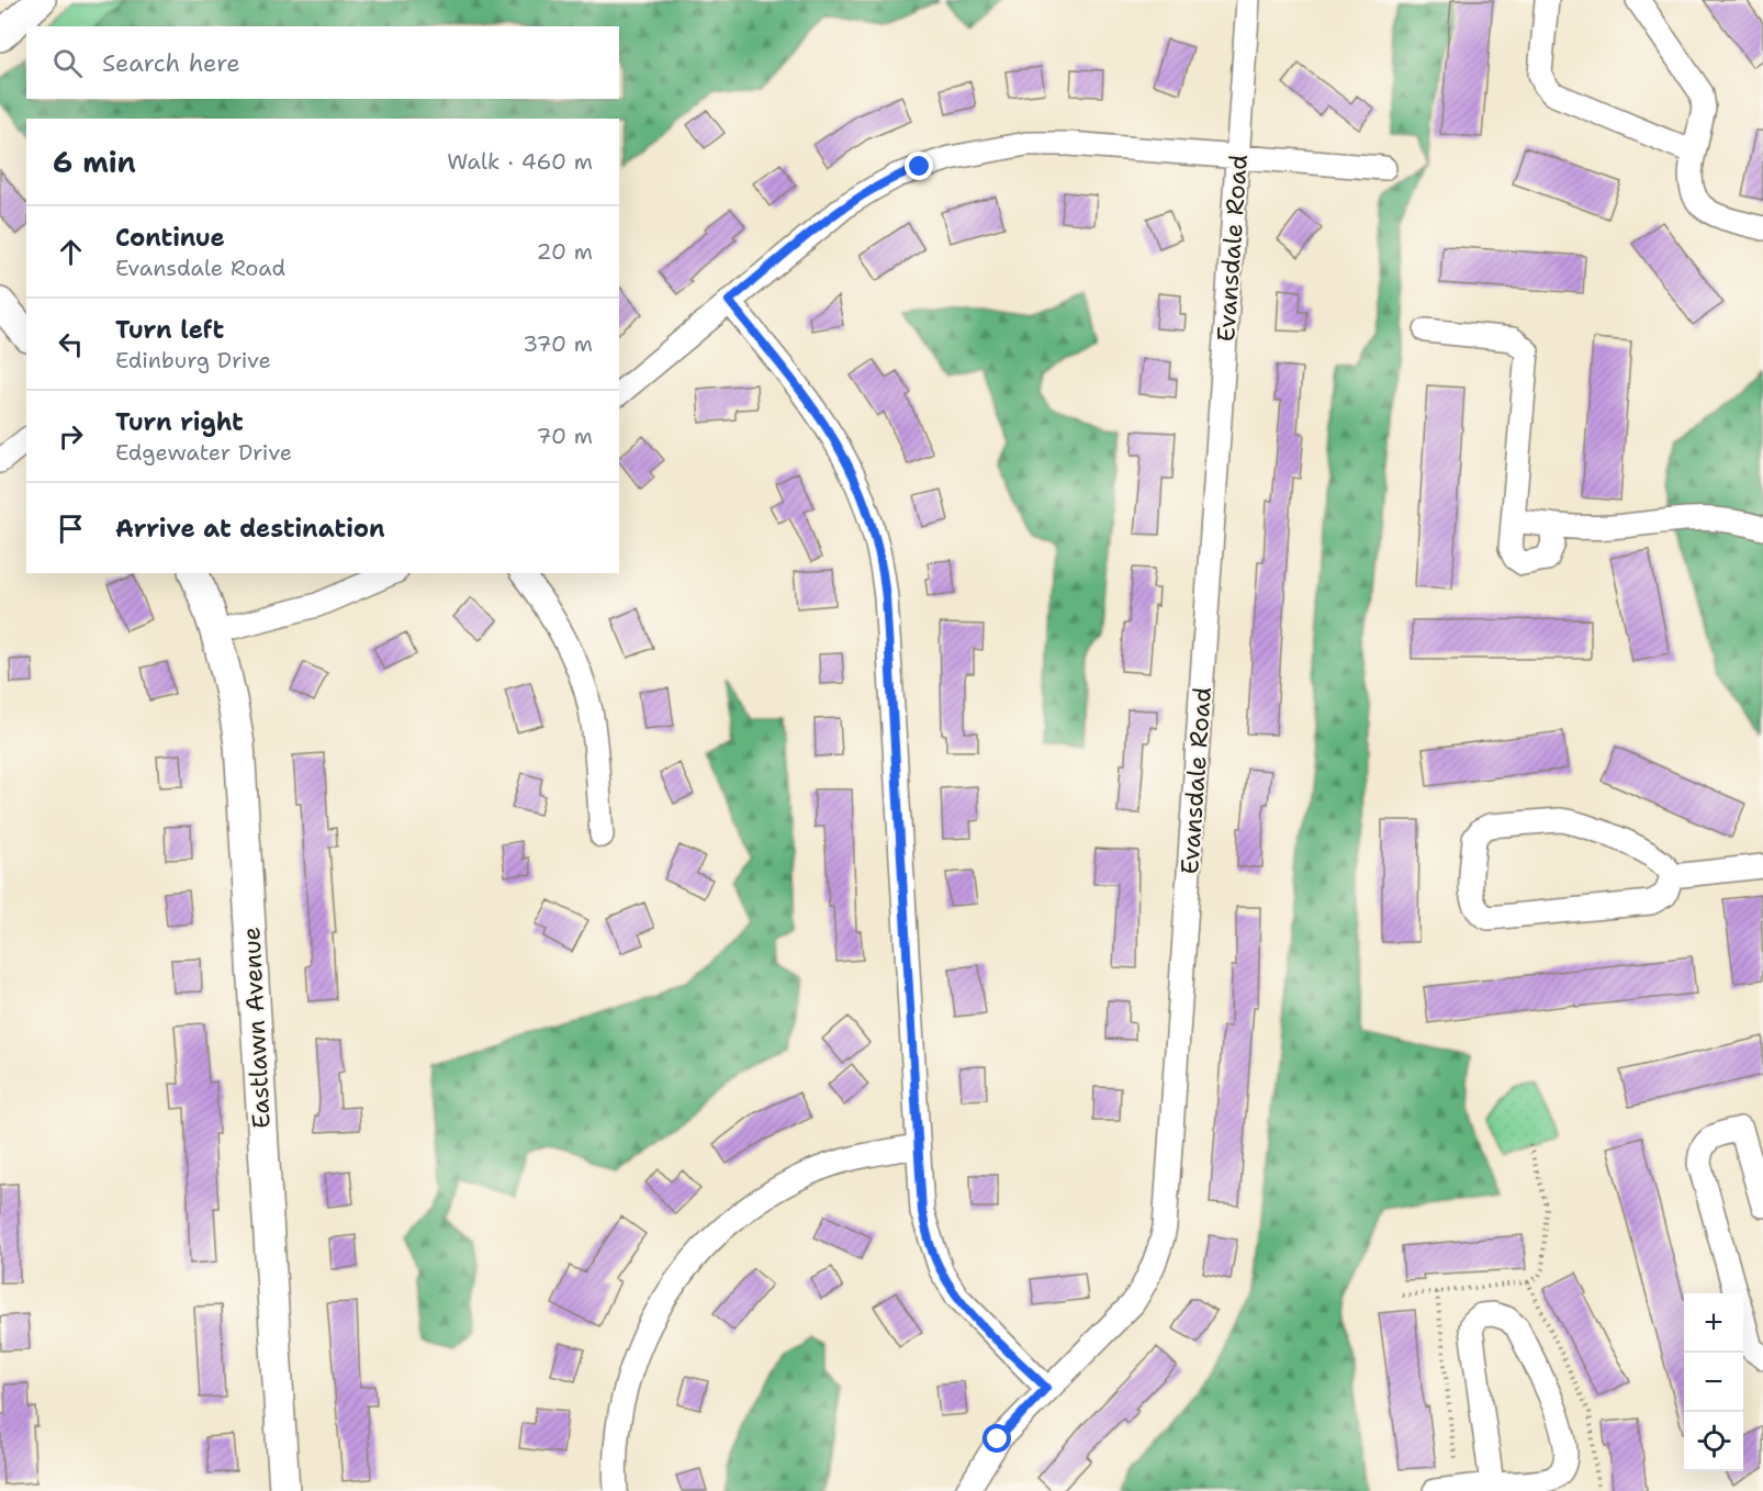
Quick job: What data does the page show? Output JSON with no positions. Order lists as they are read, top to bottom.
{
  "streets": {
    "street": ["Evansdale Road", "Eastlawn Avenue"]
  },
  "page": {
    "search": "Search here",
    "heading": ["6 min", "Walk · 460 m"],
    "list": [
      ["Continue", "Evansdale Road", "20 m"],
      ["Turn left", "Edinburg Drive", "370 m"],
      ["Turn right", "Edgewater Drive", "70 m"],
      "Arrive at destination"
    ],
    "map_buttons": ["+", "−"]
  }
}
